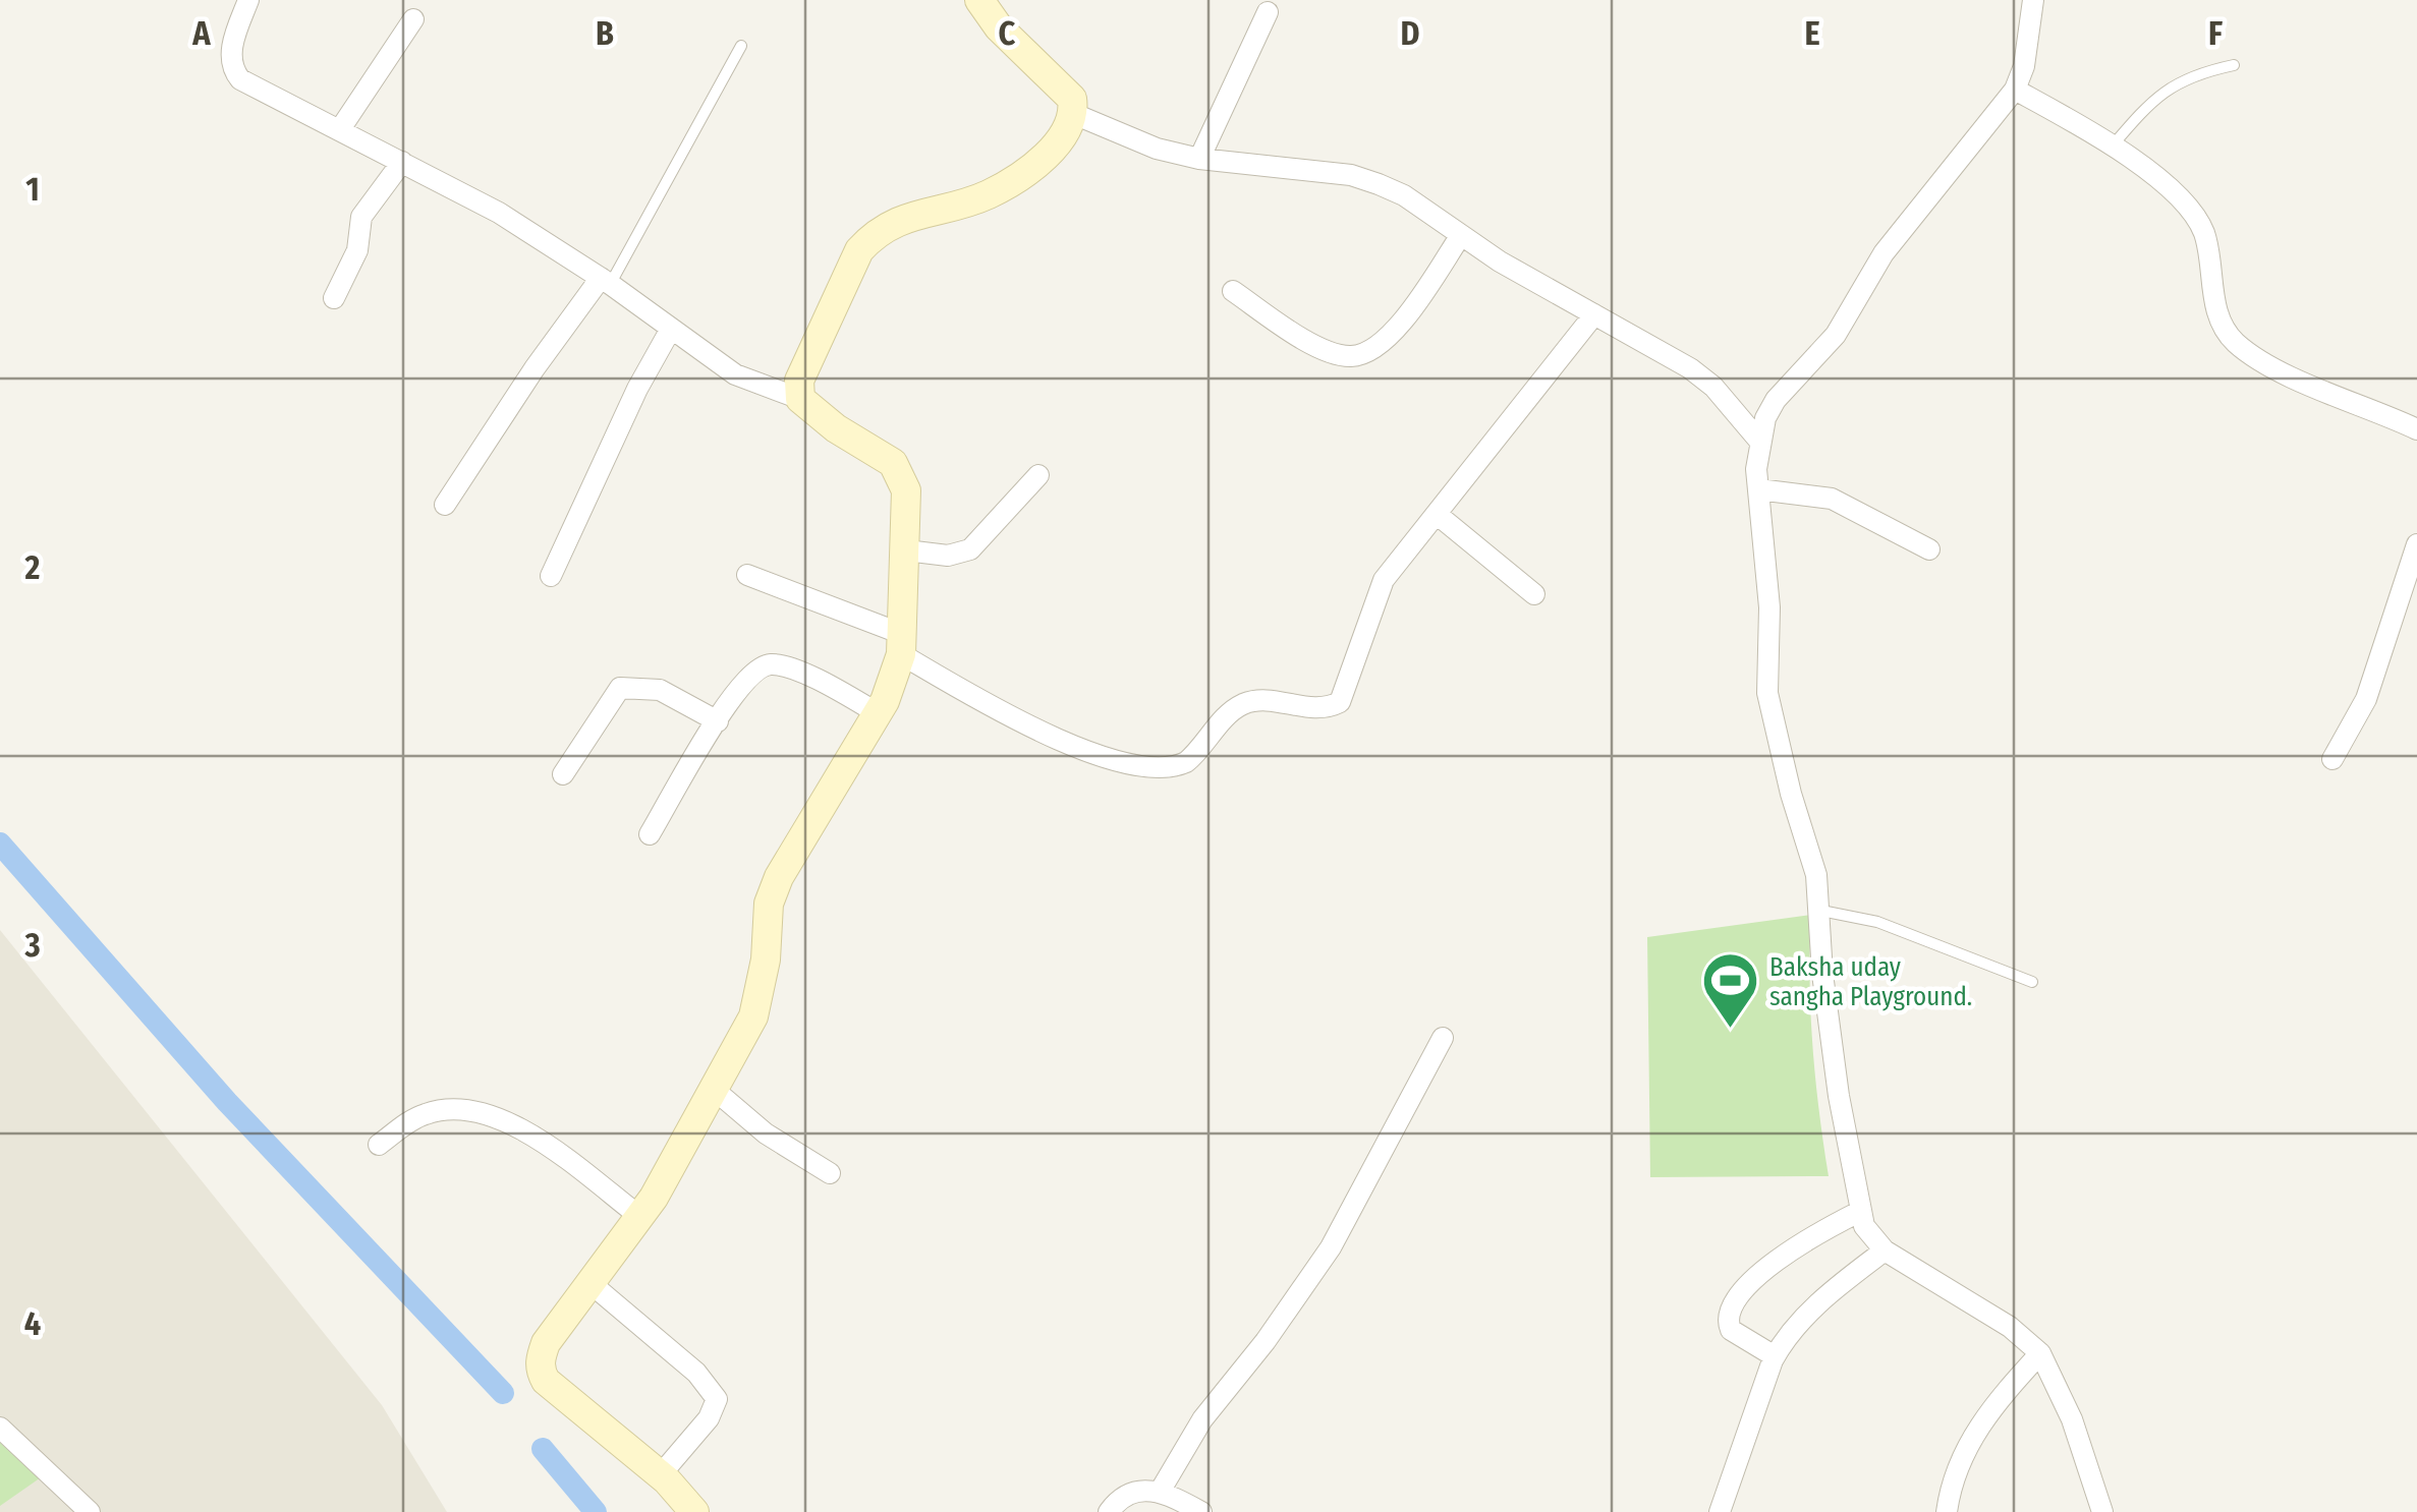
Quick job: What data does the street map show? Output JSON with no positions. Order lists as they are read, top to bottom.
{
  "places": {
    "sports": ["Baksha uday sangha Playground."]
  },
  "grid": {
    "columns": [
      "A",
      "B",
      "C",
      "D",
      "E",
      "F"
    ],
    "rows": [
      "1",
      "2",
      "3",
      "4"
    ]
  }
}
